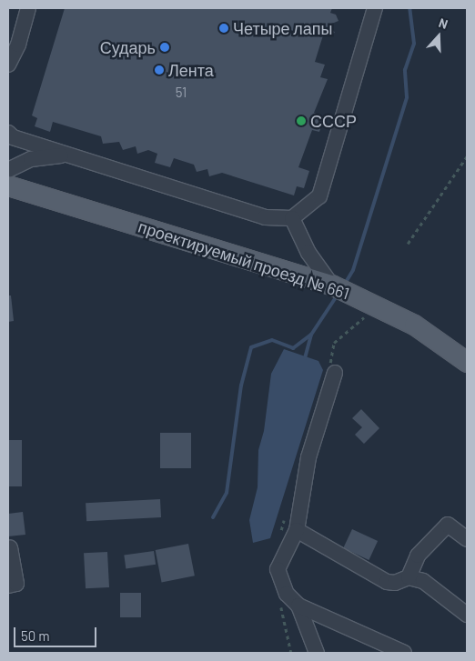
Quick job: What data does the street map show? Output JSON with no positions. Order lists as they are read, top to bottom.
{
  "streets": {
    "main road": ["проектируемый проезд № 661"]
  },
  "places": [
    "Четыре лапы",
    "Сударь",
    "Лента",
    "СССР"
  ],
  "house_numbers": ["51"],
  "scale_bar": "50 m",
  "north": "top"
}
